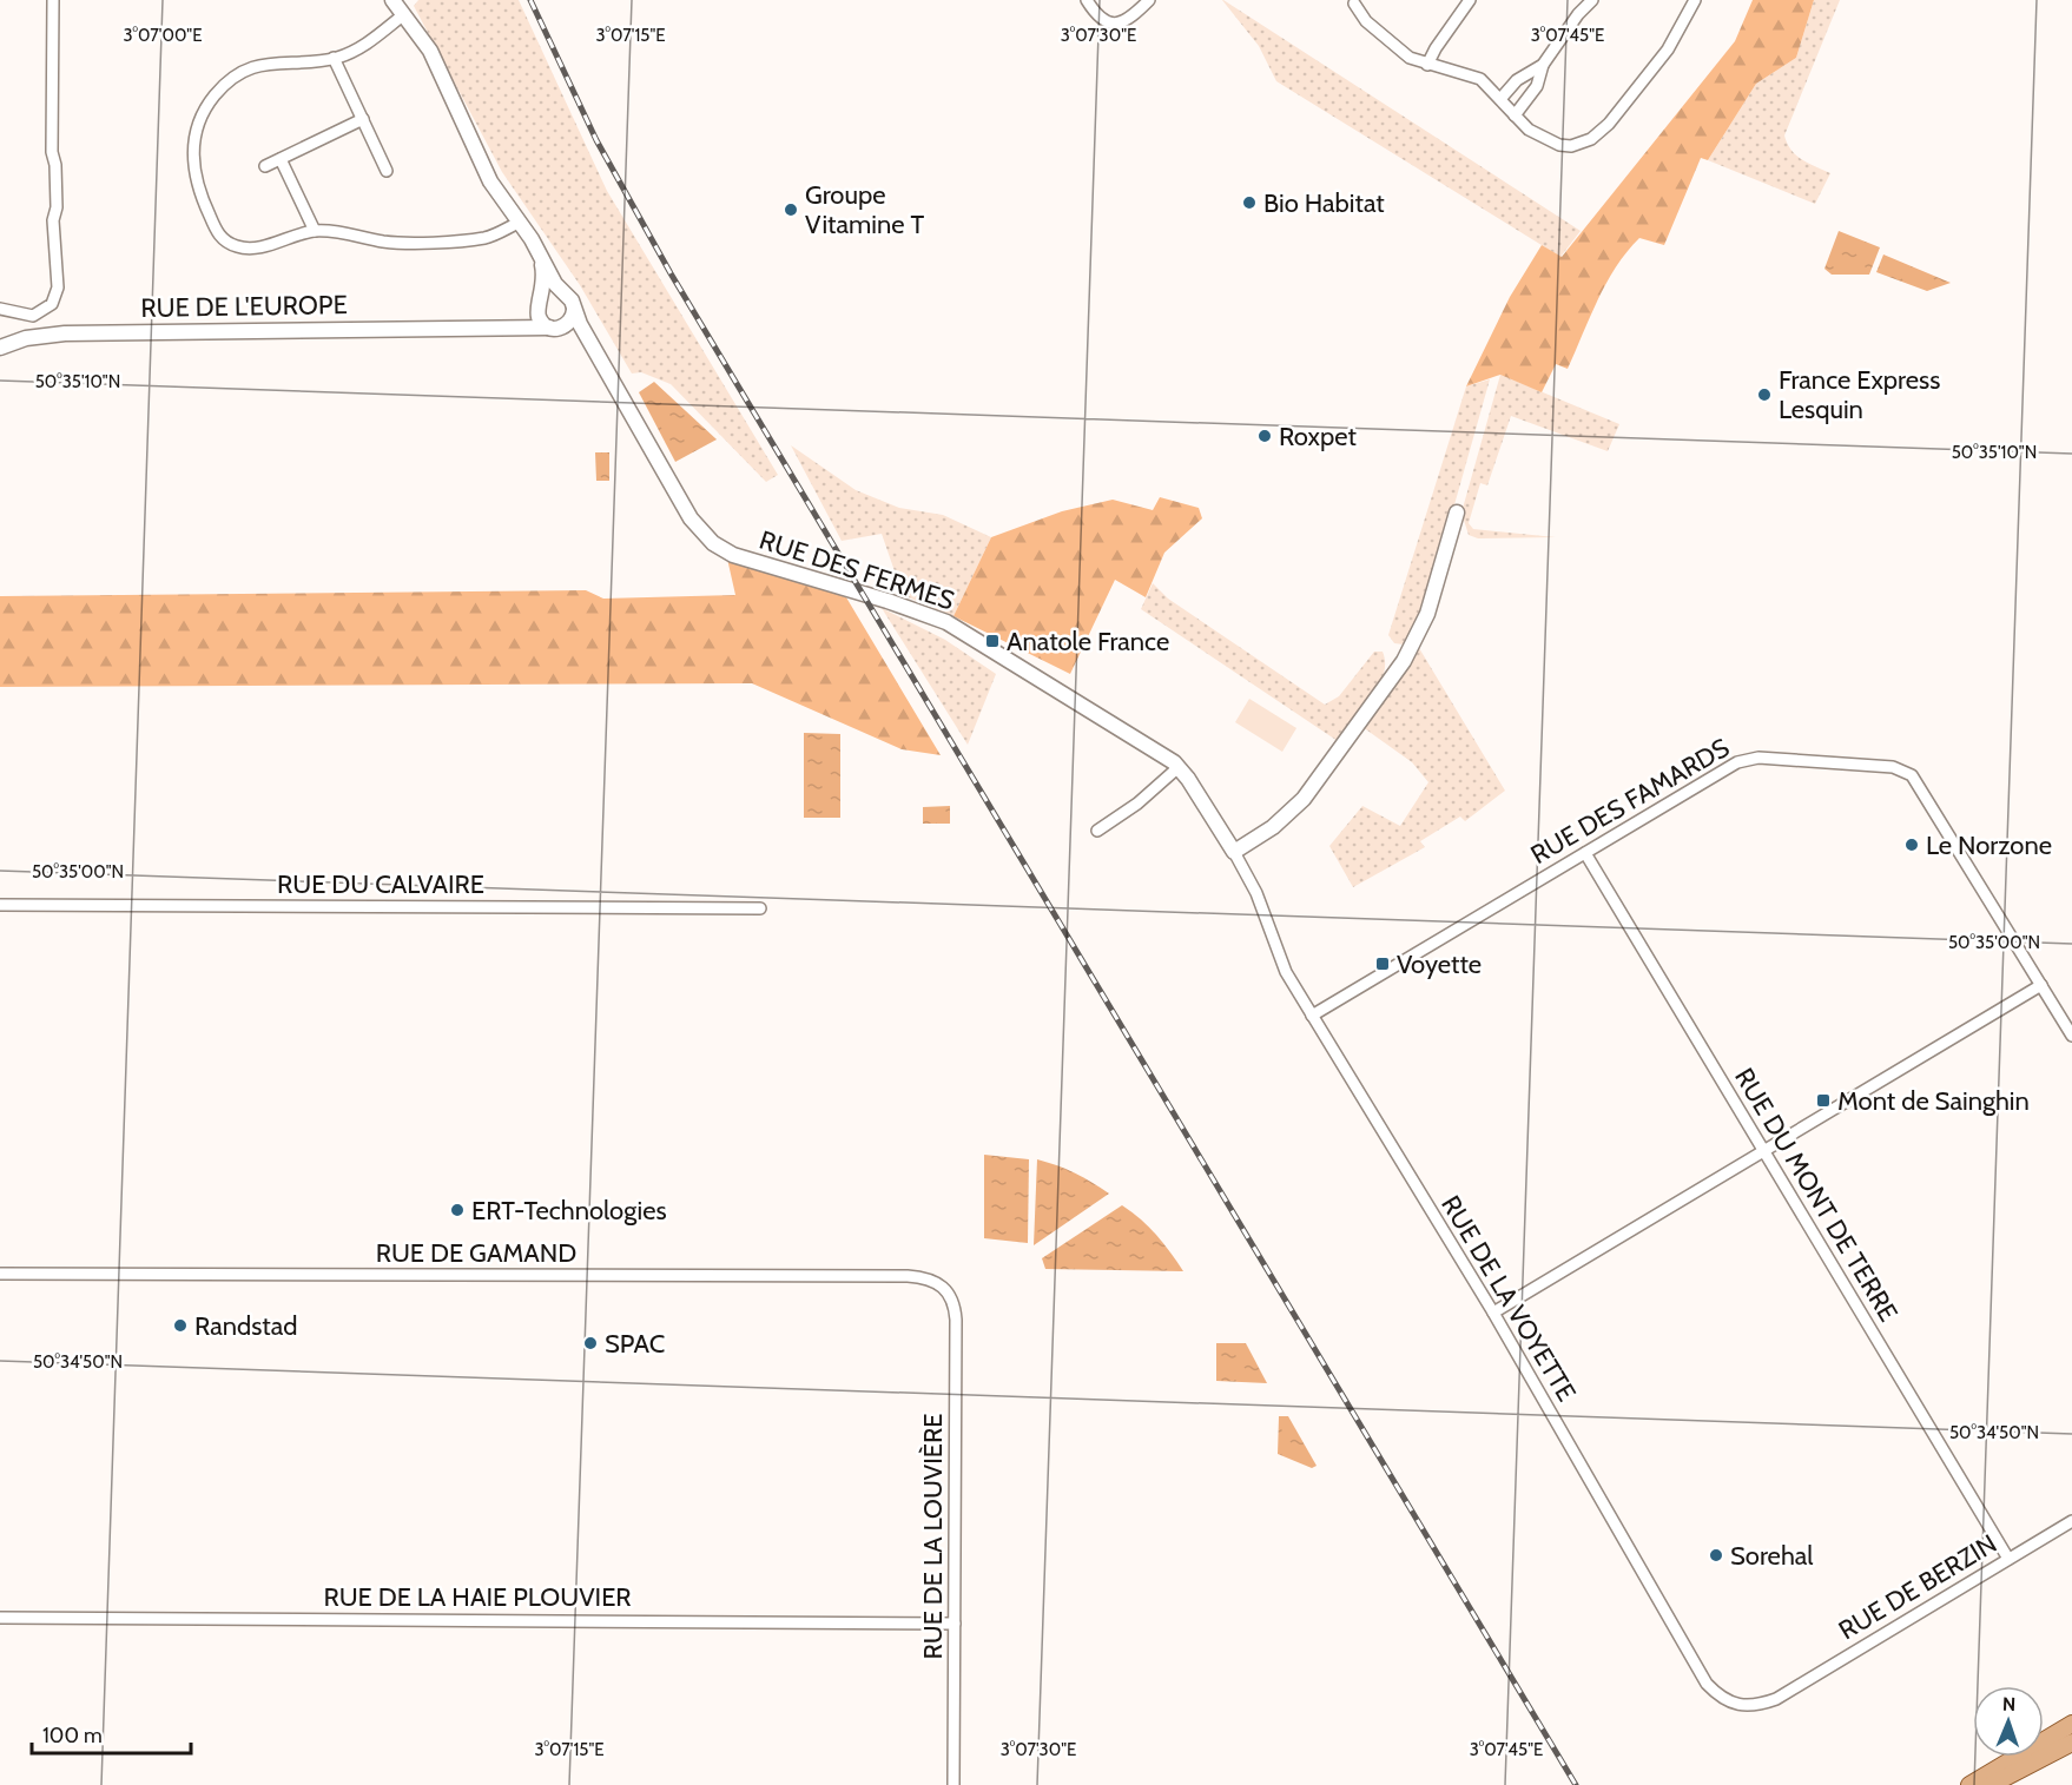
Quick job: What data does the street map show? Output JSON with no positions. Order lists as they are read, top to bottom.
{
  "streets": {
    "street": [
      "RUE DE L'EUROPE",
      "RUE DES FERMES",
      "RUE DES FAMARDS",
      "RUE DU CALVAIRE",
      "RUE DU MONT DE TERRE",
      "RUE DE GAMAND",
      "RUE DE LA VOYETTE",
      "RUE DE LA LOUVIÈRE",
      "RUE DE BERZIN",
      "RUE DE LA HAIE PLOUVIER"
    ]
  },
  "crossings": [
    ["RUE DES FERMES", "RUE DE LA VOYETTE"],
    ["RUE DES FAMARDS", "RUE DU MONT DE TERRE"],
    ["RUE DES FAMARDS", "RUE DE LA VOYETTE"],
    ["RUE DU MONT DE TERRE", "RUE DE BERZIN"],
    ["RUE DE GAMAND", "RUE DE LA LOUVIÈRE"],
    ["RUE DE LA VOYETTE", "RUE DE BERZIN"],
    ["RUE DE LA LOUVIÈRE", "RUE DE LA HAIE PLOUVIER"]
  ],
  "places": {
    "other": [
      "Bio Habitat",
      "Groupe Vitamine T",
      "France Express Lesquin",
      "Roxpet",
      "Le Norzone",
      "ERT-Technologies",
      "Randstad",
      "SPAC",
      "Sorehal"
    ],
    "transit": ["Anatole France", "Voyette", "Mont de Sainghin"]
  },
  "scale_bar": "100 m",
  "north": "top",
  "coordinates": [
    "3°07'00\"E",
    "3°07'15\"E",
    "3°07'30\"E",
    "3°07'45\"E",
    "50°35'10\"N",
    "50°35'00\"N",
    "50°34'50\"N"
  ]
}
